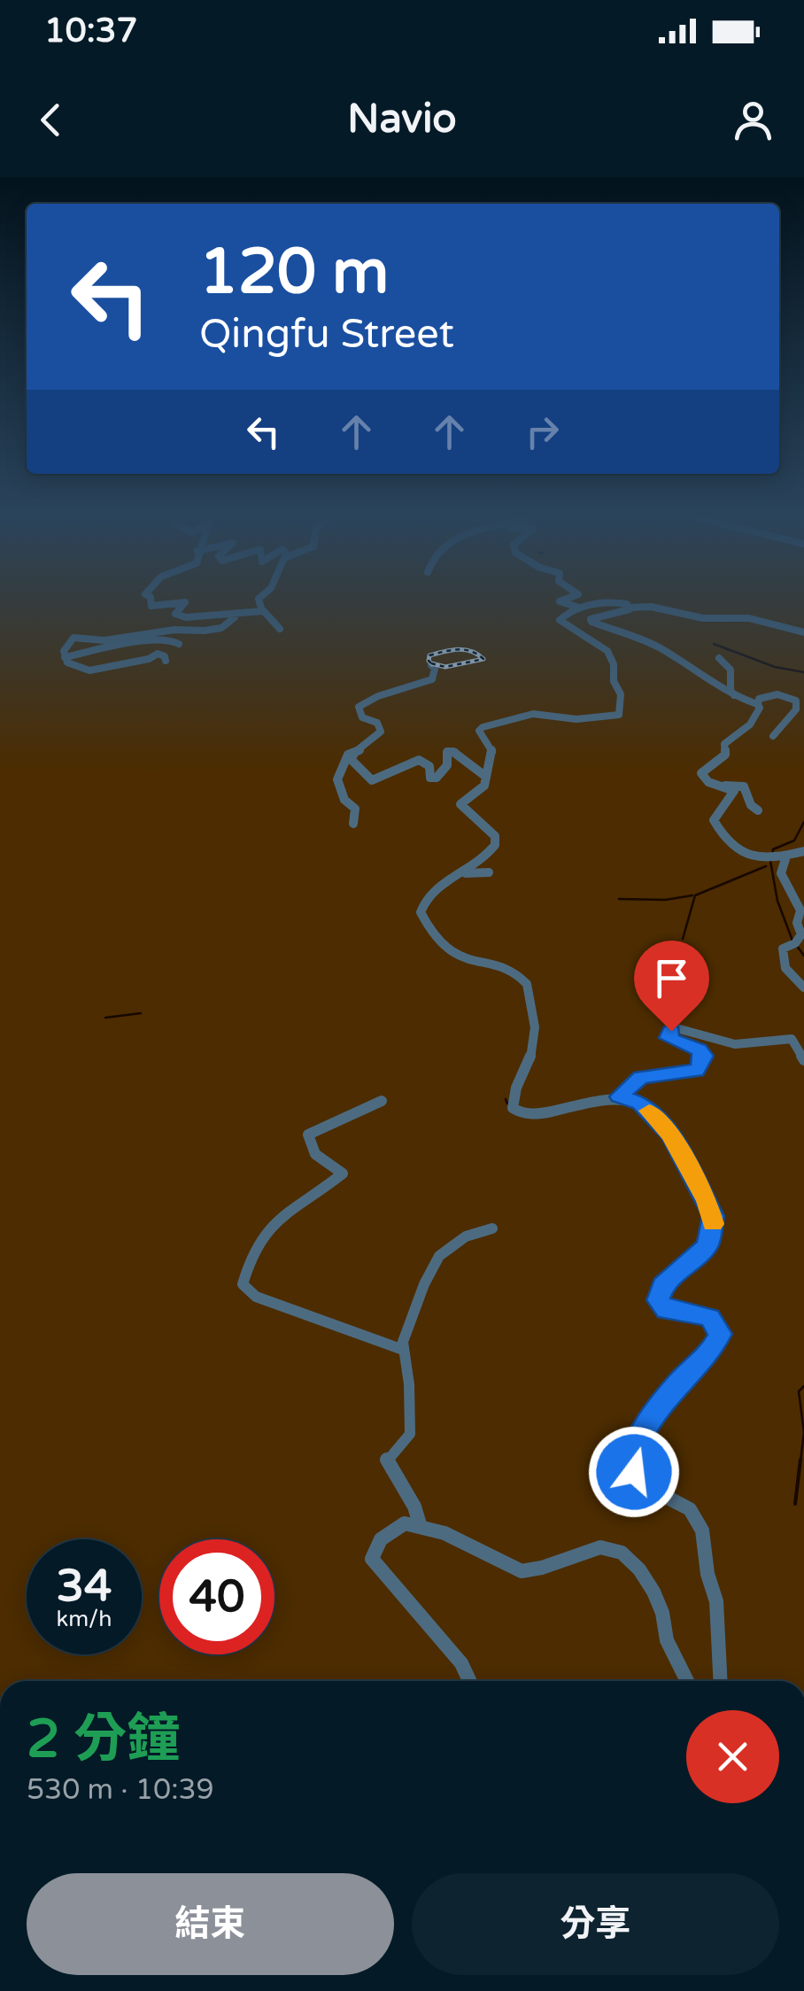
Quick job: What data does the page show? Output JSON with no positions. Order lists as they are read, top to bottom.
{
  "page": {
    "status": "10:37",
    "header": "Navio",
    "turn": ["120 m", "Qingfu Street"],
    "speed": "34 km/h",
    "limit": "40",
    "heading": ["2 分鐘", "530 m · 10:39"],
    "buttons": ["結束", "分享"]
  }
}
